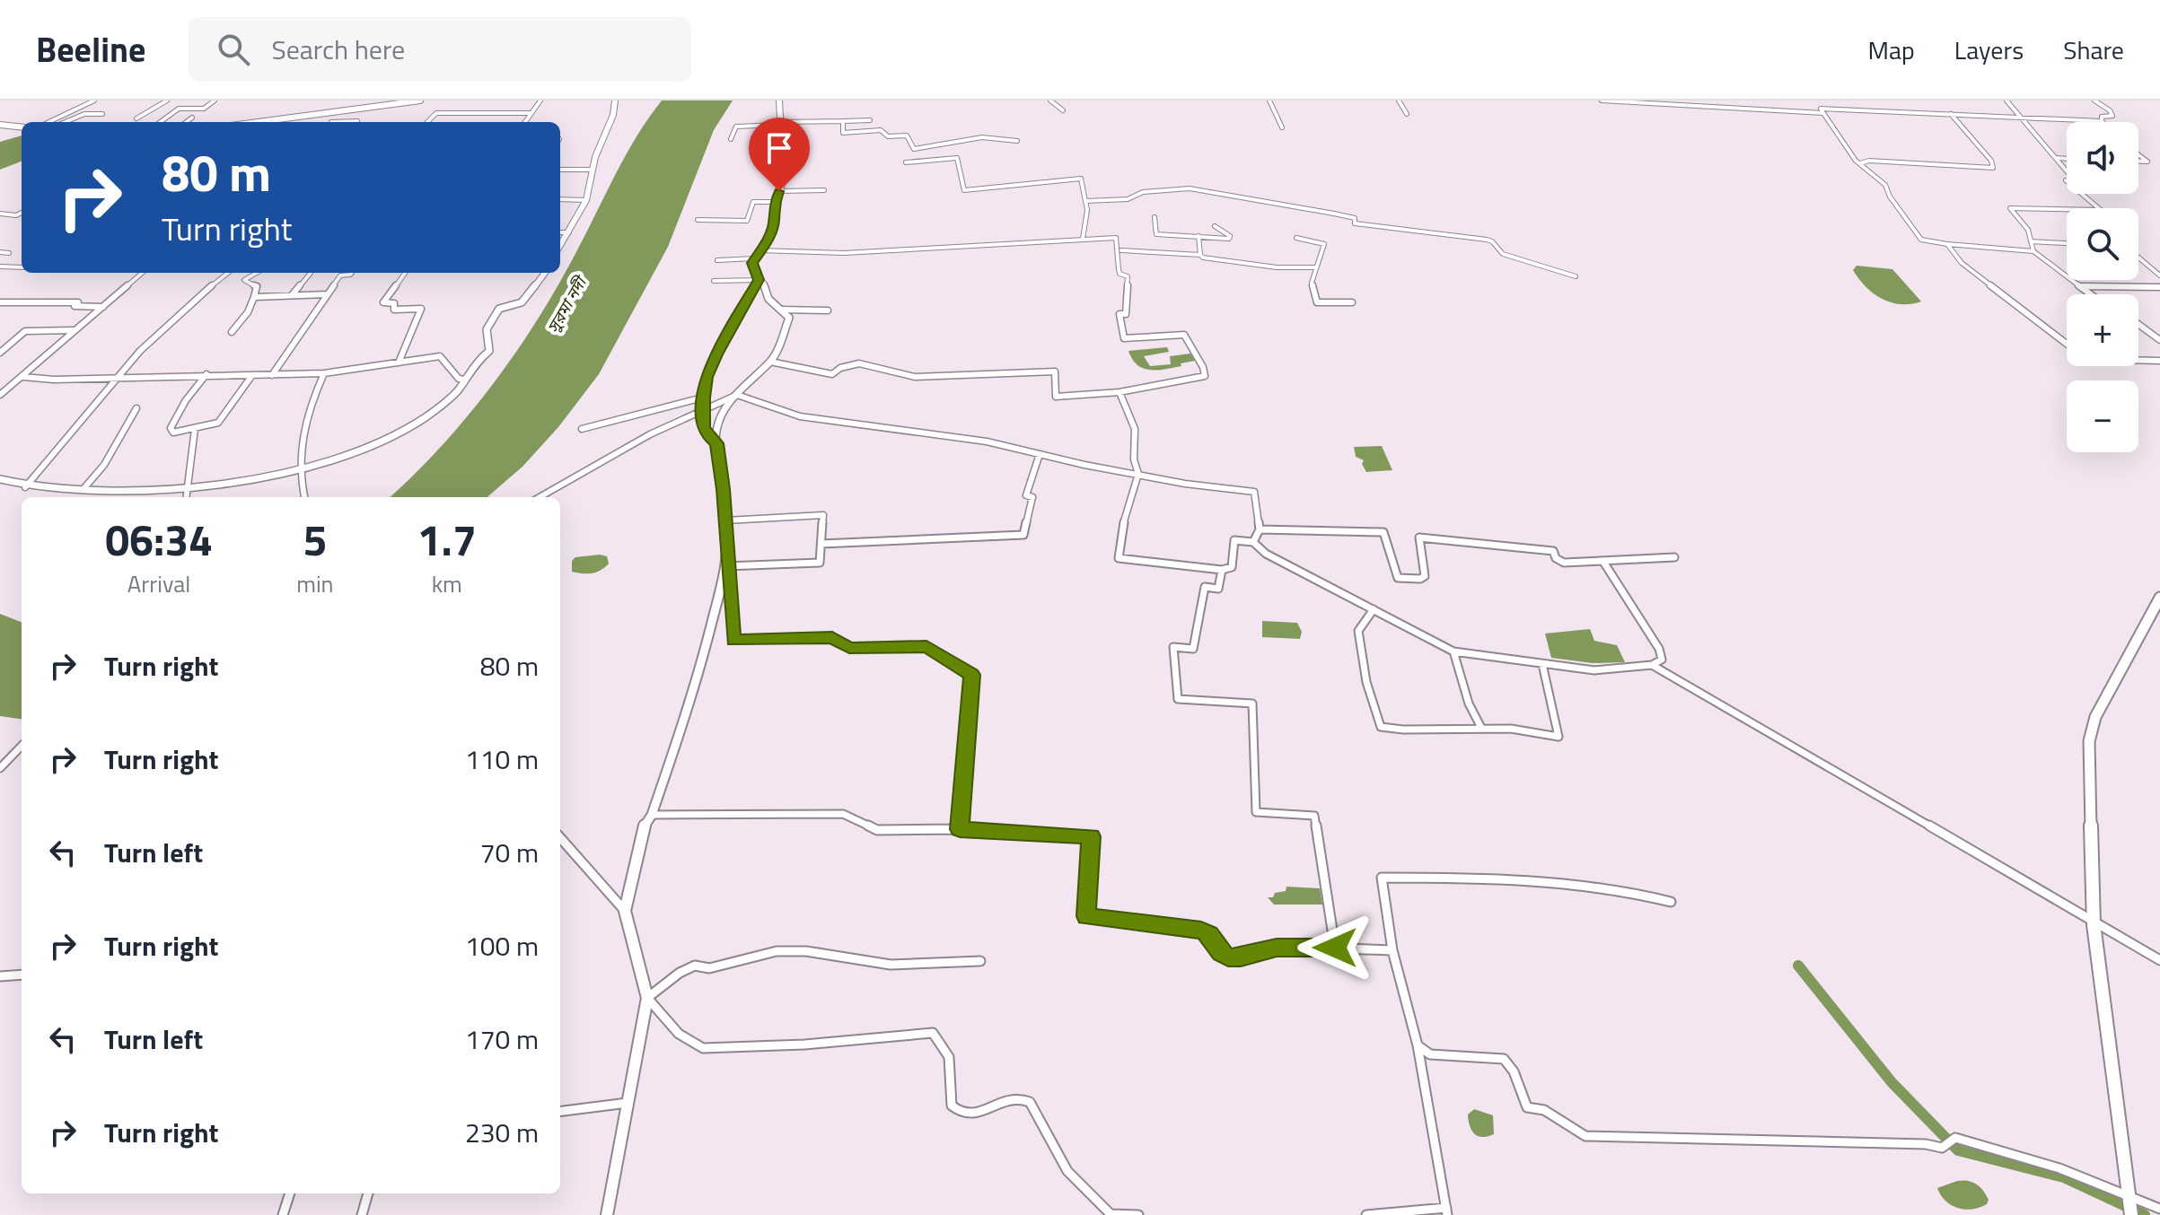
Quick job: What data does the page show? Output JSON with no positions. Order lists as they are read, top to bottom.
{
  "water": ["সুরমা নদী"],
  "page": {
    "header": "Beeline",
    "search": "Search here",
    "nav": ["Map", "Layers", "Share"],
    "map_buttons": ["+", "−"],
    "turn": ["80 m", "Turn right"],
    "eta": [
      "06:34",
      "Arrival",
      "5",
      "min",
      "1.7",
      "km"
    ],
    "list": [
      {
        "name": "Turn right",
        "value": "80 m"
      },
      {
        "name": "Turn right",
        "value": "110 m"
      },
      {
        "name": "Turn left",
        "value": "70 m"
      },
      {
        "name": "Turn right",
        "value": "100 m"
      },
      {
        "name": "Turn left",
        "value": "170 m"
      },
      {
        "name": "Turn right",
        "value": "230 m"
      }
    ]
  }
}
